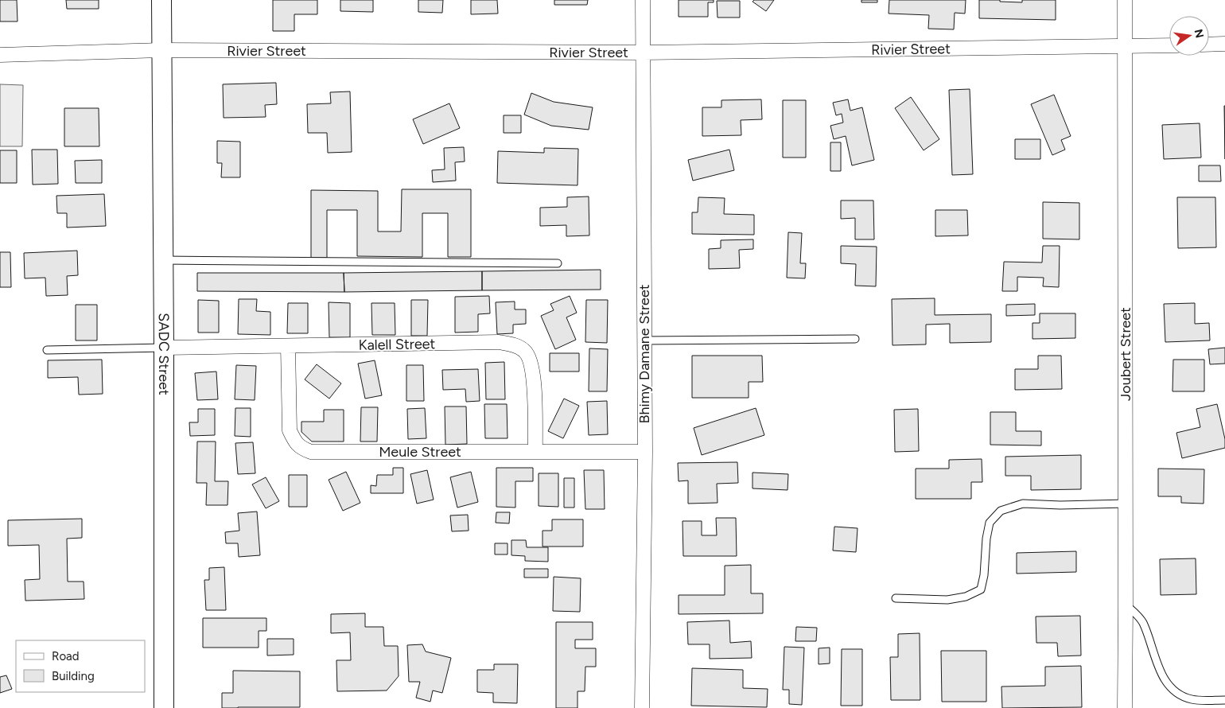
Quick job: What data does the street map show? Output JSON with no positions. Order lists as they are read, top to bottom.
{
  "streets": {
    "street": [
      "Rivier Street",
      "Kalell Street",
      "SADC Street",
      "Bhimy Damane Street",
      "Joubert Street",
      "Meule Street"
    ]
  },
  "crossings": [
    ["Rivier Street", "SADC Street"],
    ["Rivier Street", "Bhimy Damane Street"],
    ["Rivier Street", "Joubert Street"],
    ["Kalell Street", "SADC Street"],
    ["Kalell Street", "Meule Street"],
    ["Bhimy Damane Street", "Meule Street"]
  ],
  "legend": ["Road", "Building"],
  "north": "right"
}
